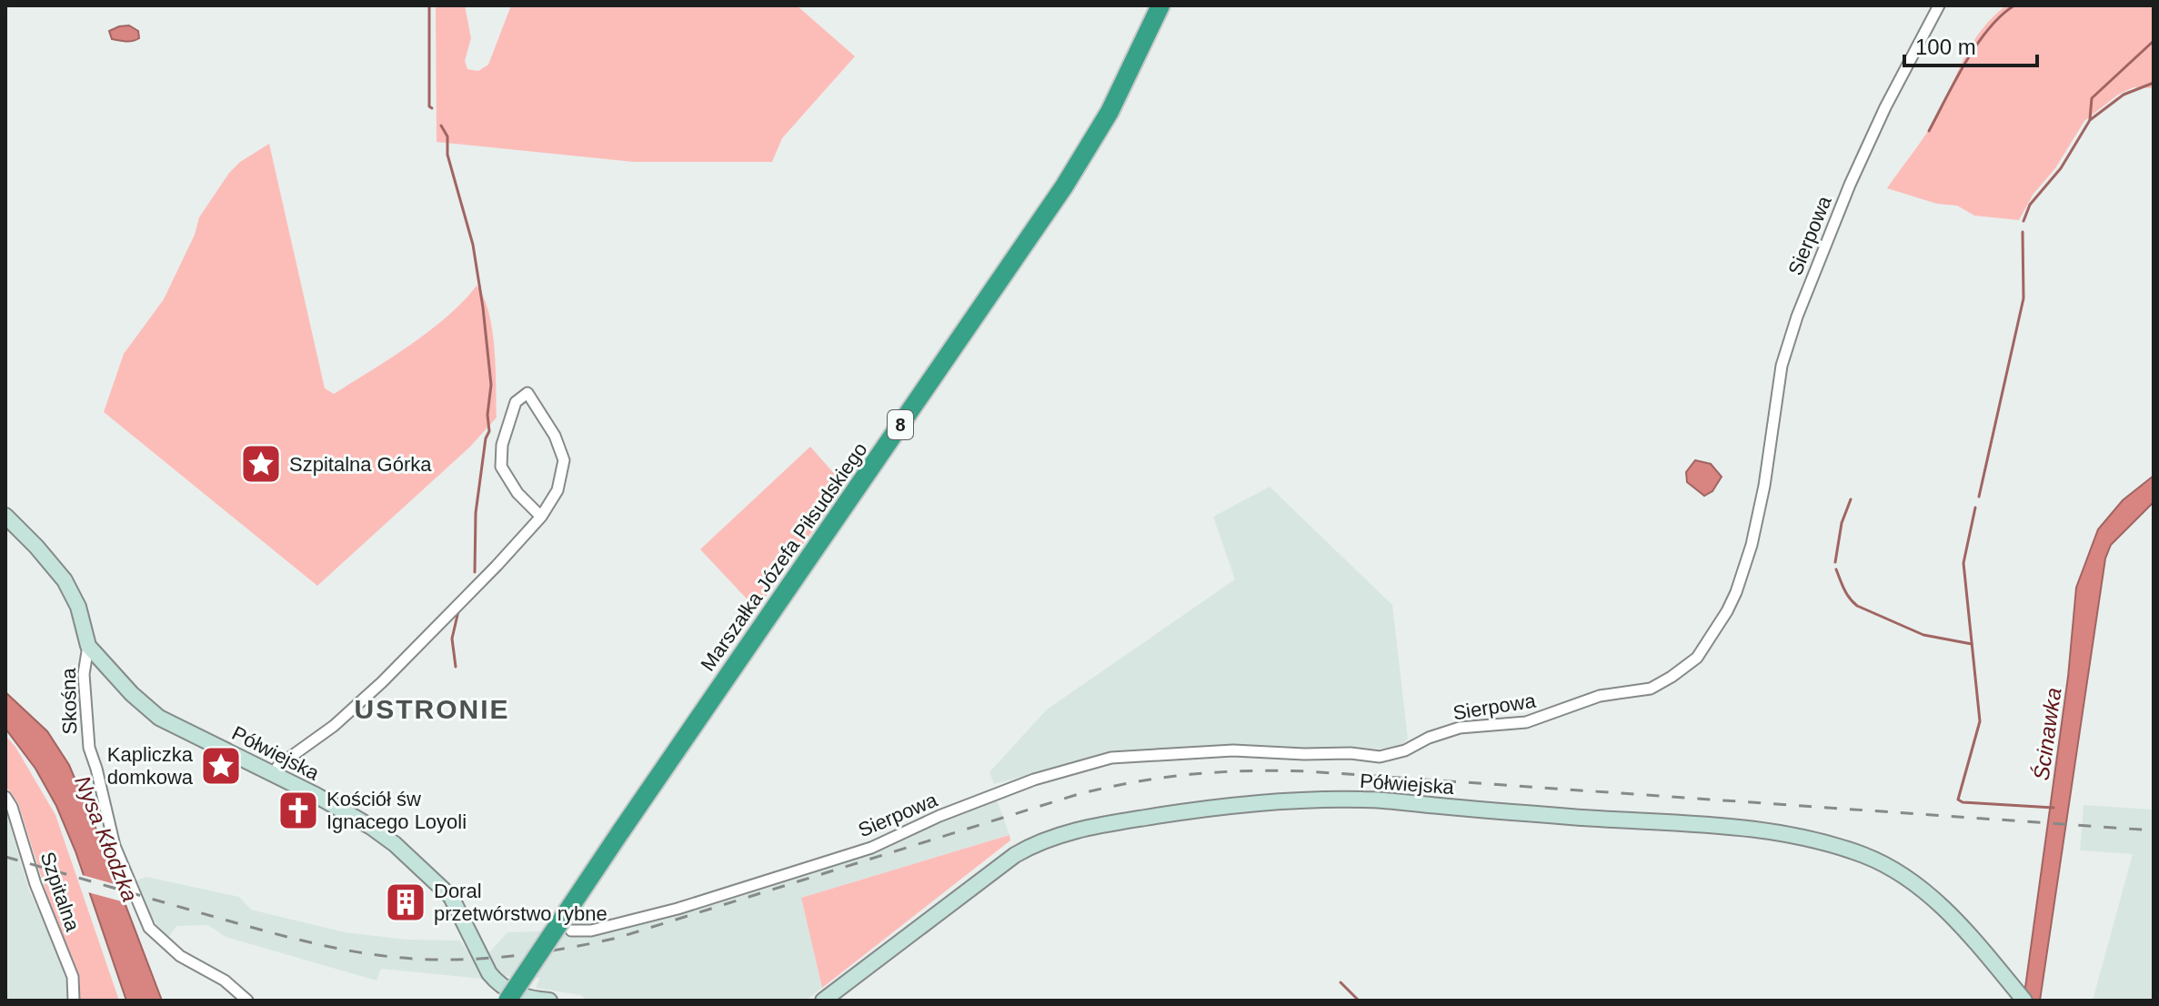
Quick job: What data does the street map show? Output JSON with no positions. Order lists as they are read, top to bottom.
{
  "streets": {
    "highway": ["8", "Marszałka Józefa Piłsudskiego"],
    "street": [
      "Sierpowa",
      "Skośna",
      "Półwiejska",
      "Szpitalna"
    ]
  },
  "crossings": [
    ["Skośna", "Półwiejska"]
  ],
  "districts": ["USTRONIE"],
  "water": ["Ścinawka", "Nysa Kłodzka"],
  "places": {
    "place": ["Szpitalna Górka", "Kapliczka domkowa"],
    "church": ["Kościół św Ignacego Loyoli"],
    "building": ["Doral przetwórstwo rybne"]
  },
  "scale_bar": "100 m"
}
